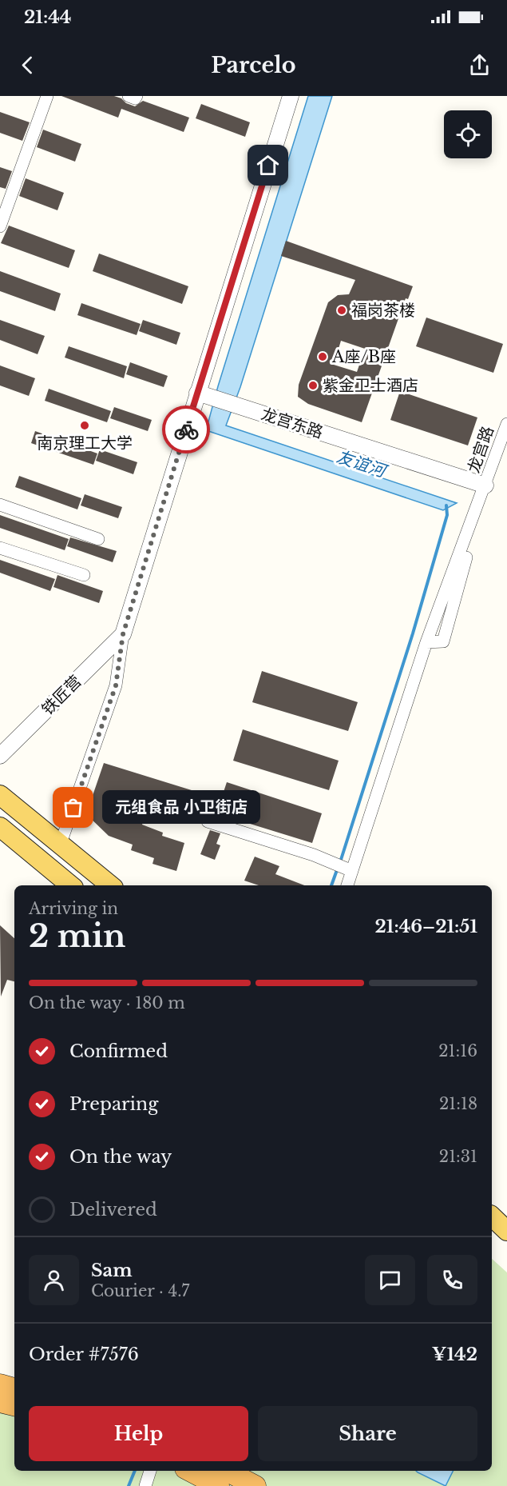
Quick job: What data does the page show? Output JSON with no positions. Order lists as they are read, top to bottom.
{
  "streets": {
    "street": ["龙宫东路", "龙宫路", "铁匠营"]
  },
  "crossings": [
    ["龙宫东路", "龙宫路"]
  ],
  "water": ["友谊河"],
  "places": [
    "福岗茶楼",
    "A座/B座",
    "紫金卫士酒店",
    "南京理工大学",
    "元组食品 小卫街店"
  ],
  "page": {
    "status": "21:44",
    "header": "Parcelo",
    "bubble": "元组食品 小卫街店",
    "heading": ["2 min", "Arriving in", "21:46–21:51"],
    "panel": [
      "Sam",
      "Courier · 4.7",
      "Order #7576",
      "¥142"
    ],
    "bar": "On the way · 180 m",
    "list": [
      ["Confirmed", "21:16"],
      ["Preparing", "21:18"],
      ["On the way", "21:31"],
      "Delivered"
    ],
    "buttons": ["Help", "Share"]
  }
}
